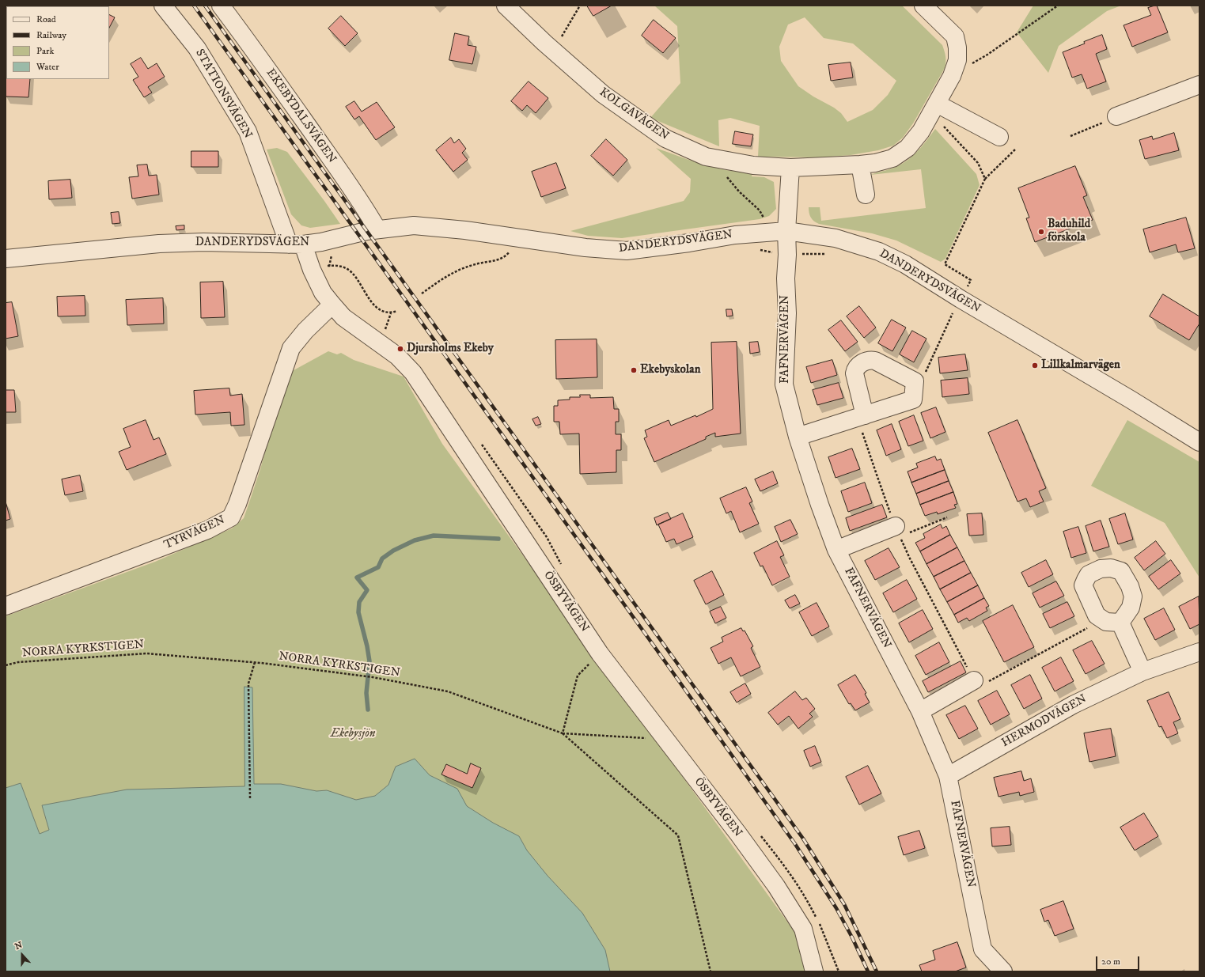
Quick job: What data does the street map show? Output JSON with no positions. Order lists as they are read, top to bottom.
{
  "streets": {
    "street": [
      "STATIONSVÄGEN",
      "KOLGAVÄGEN",
      "EKEBYDALSVÄGEN",
      "DANDERYDSVÄGEN",
      "FAFNERVÄGEN",
      "TYRVÄGEN",
      "ÖSBYVÄGEN",
      "HERMODVÄGEN"
    ],
    "path": ["NORRA KYRKSTIGEN"]
  },
  "crossings": [
    ["STATIONSVÄGEN", "DANDERYDSVÄGEN"],
    ["STATIONSVÄGEN", "ÖSBYVÄGEN"],
    ["EKEBYDALSVÄGEN", "DANDERYDSVÄGEN"],
    ["DANDERYDSVÄGEN", "FAFNERVÄGEN"],
    ["DANDERYDSVÄGEN", "ÖSBYVÄGEN"],
    ["FAFNERVÄGEN", "HERMODVÄGEN"],
    ["TYRVÄGEN", "ÖSBYVÄGEN"]
  ],
  "parks": ["Ekebysjön"],
  "places": [
    "Baduhild förskola",
    "Djursholms Ekeby",
    "Lillkalmarvägen",
    "Ekebyskolan"
  ],
  "legend": [
    "Road",
    "Railway",
    "Park",
    "Water"
  ],
  "scale_bar": "20 m",
  "north": "top"
}
